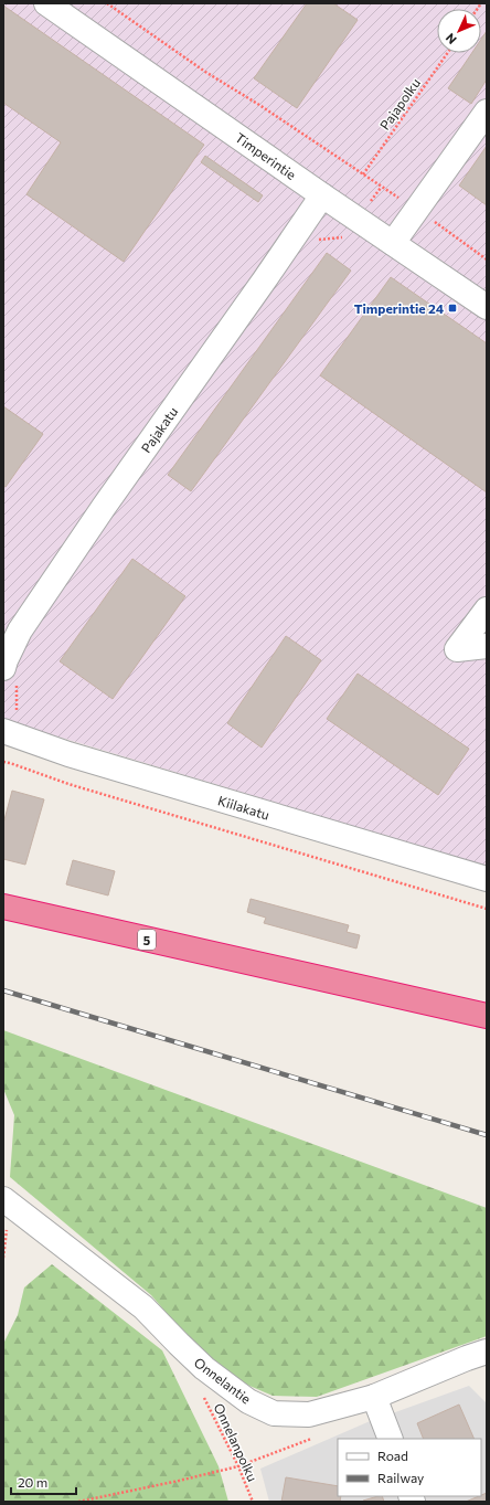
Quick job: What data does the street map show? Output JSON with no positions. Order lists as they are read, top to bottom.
{
  "streets": {
    "highway": ["5"],
    "street": [
      "Timperintie",
      "Pajakatu",
      "Kiilakatu",
      "Onnelantie"
    ],
    "path": ["Pajapolku", "Onnelanpolku"]
  },
  "crossings": [
    ["Timperintie", "Pajakatu"]
  ],
  "places": {
    "transit": ["Timperintie 24"]
  },
  "legend": ["Road", "Railway"],
  "scale_bar": "20 m",
  "north": "bottom left"
}
